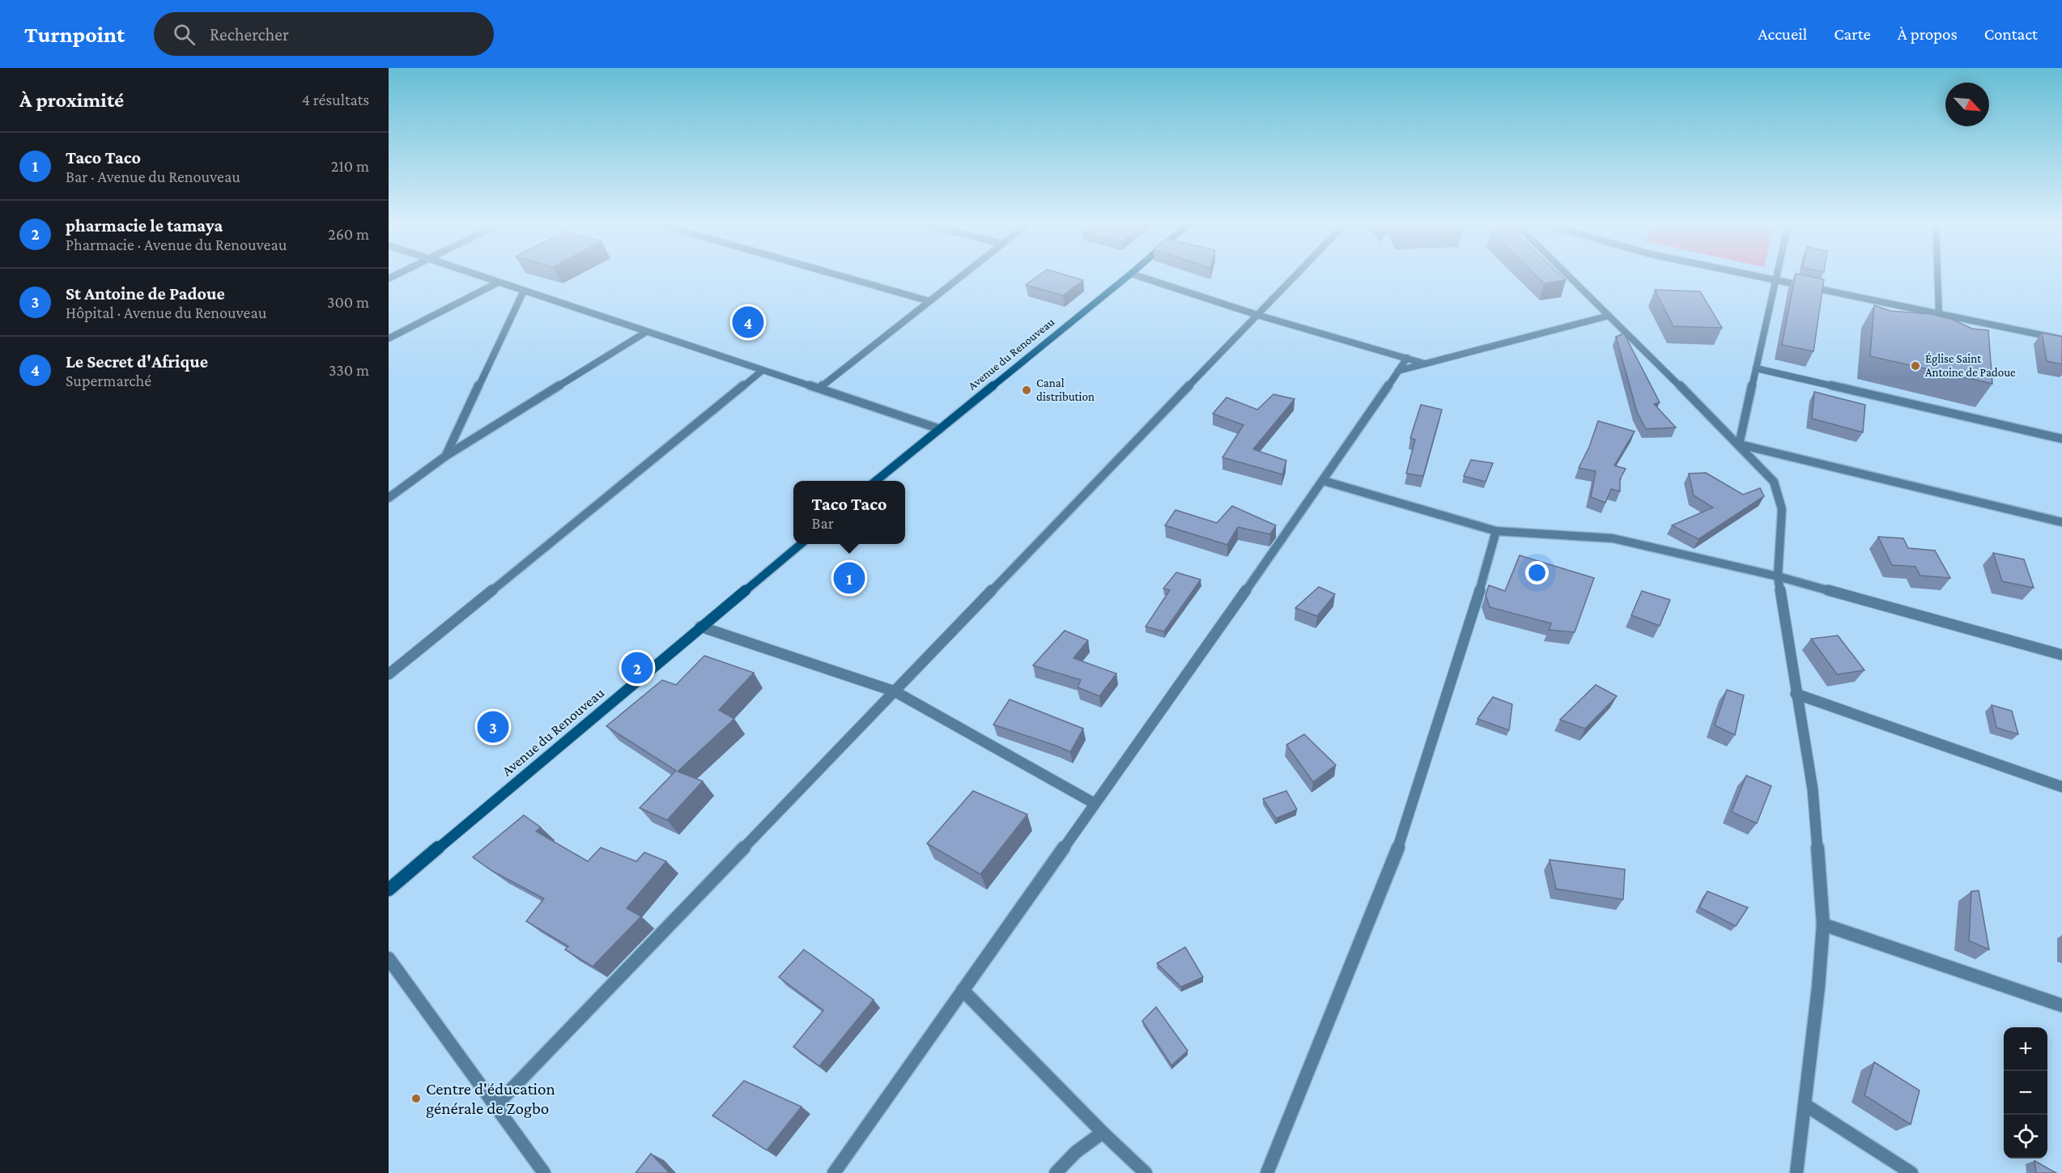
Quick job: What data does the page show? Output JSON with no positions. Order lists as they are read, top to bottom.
{
  "streets": {
    "main road": ["Avenue du Renouveau"]
  },
  "places": ["Église Saint Antoine de Padoue", "Canal distribution", "Centre d'éducation générale de Zogbo"],
  "north": "bottom right",
  "page": {
    "header": "Turnpoint",
    "search": "Rechercher",
    "nav": [
      "Accueil",
      "Carte",
      "À propos",
      "Contact"
    ],
    "heading": ["À proximité", "4 résultats"],
    "list": [
      {
        "mark": "1",
        "name": "Taco Taco",
        "note": "Bar · Avenue du Renouveau",
        "value": "210 m"
      },
      {
        "mark": "2",
        "name": "pharmacie le tamaya",
        "note": "Pharmacie · Avenue du Renouveau",
        "value": "260 m"
      },
      {
        "mark": "3",
        "name": "St Antoine de Padoue",
        "note": "Hôpital · Avenue du Renouveau",
        "value": "300 m"
      },
      {
        "mark": "4",
        "name": "Le Secret d'Afrique",
        "note": "Supermarché",
        "value": "330 m"
      }
    ],
    "pins": [
      "4",
      "1",
      "2",
      "3"
    ],
    "popup": ["Taco Taco", "Bar"],
    "map_buttons": ["+", "−"]
  }
}
